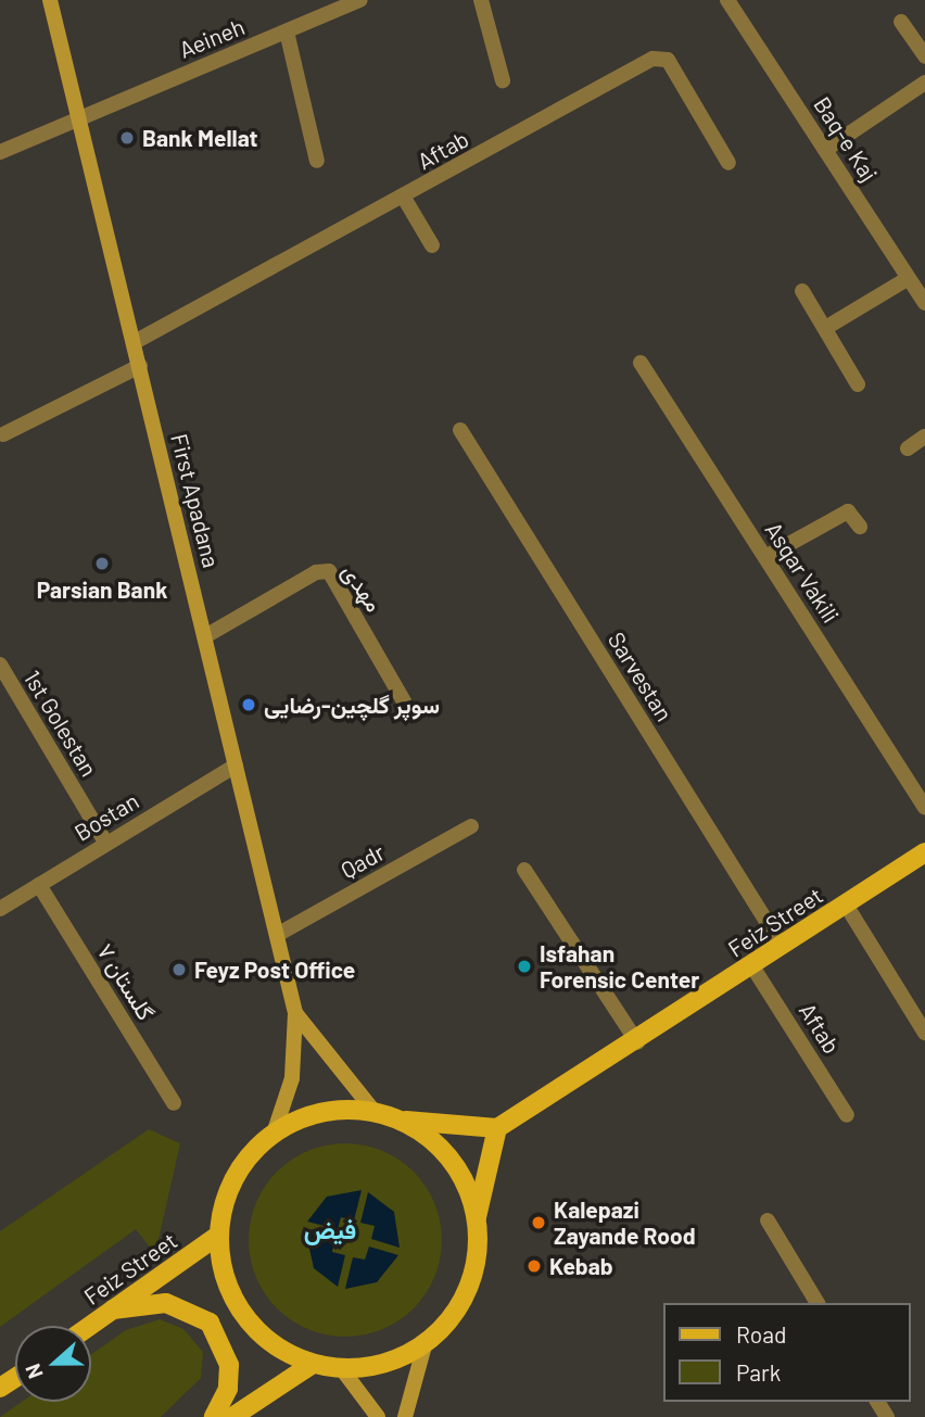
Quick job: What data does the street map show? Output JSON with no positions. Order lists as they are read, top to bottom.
{
  "streets": {
    "main road": ["First Apadana", "Feiz Street"],
    "street": [
      "Aeineh",
      "Baq-e Kaj",
      "Aftab",
      "Asqar Vakili",
      "مهدی",
      "Sarvestan",
      "1st Golestan",
      "Bostan",
      "Qadr",
      "گلستان ۷"
    ]
  },
  "crossings": [
    ["Aeineh", "First Apadana"],
    ["Aftab", "First Apadana"],
    ["Aftab", "Feiz Street"],
    ["First Apadana", "مهدی"],
    ["First Apadana", "Bostan"],
    ["First Apadana", "Qadr"],
    ["Sarvestan", "Feiz Street"],
    ["1st Golestan", "Bostan"],
    ["Bostan", "گلستان ۷"]
  ],
  "districts": ["فیض"],
  "places": [
    "Bank Mellat",
    "Parsian Bank",
    "سوپر گلچین-رضایی",
    "Isfahan Forensic Center",
    "Feyz Post Office",
    "Kalepazi Zayande Rood",
    "Kebab"
  ],
  "legend": ["Road", "Park"],
  "north": "left"
}
